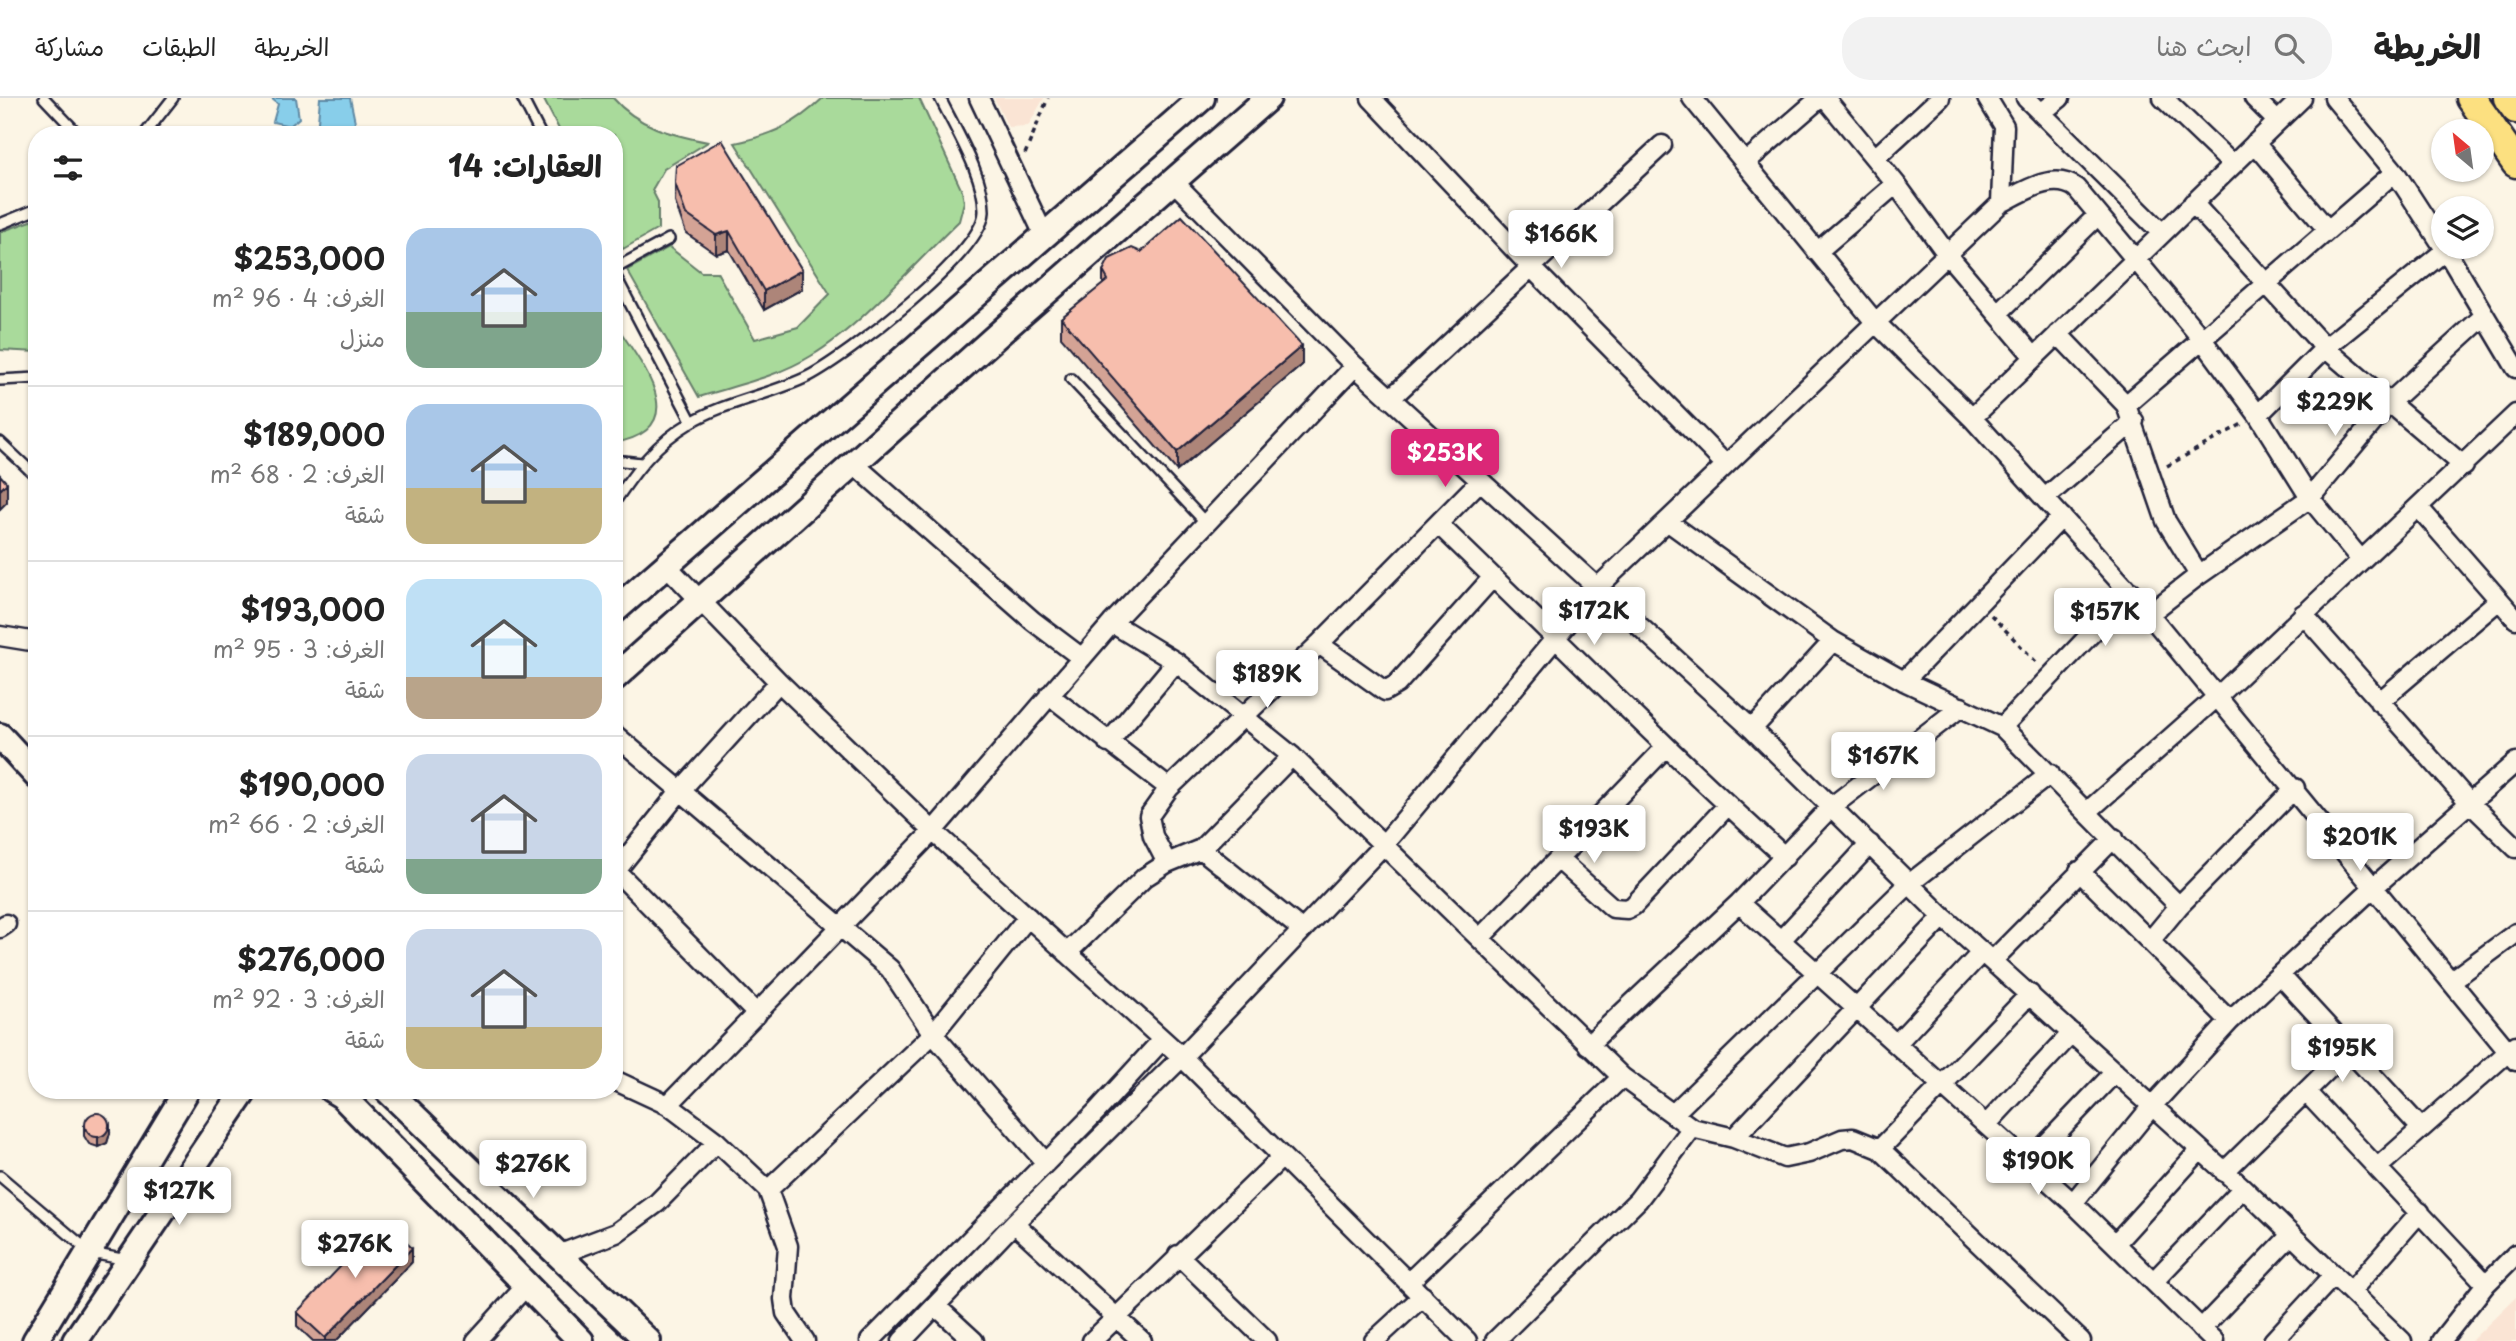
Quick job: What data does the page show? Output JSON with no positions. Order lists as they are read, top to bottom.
{
  "north": "top left",
  "page": {
    "header": "الخريطة",
    "search": "ابحث هنا",
    "nav": ["الخريطة", "الطبقات", "مشاركة"],
    "heading": "العقارات: 14",
    "price": [
      "$166K",
      "$229K",
      "$253K",
      "$172K",
      "$157K",
      "$189K",
      "$167K",
      "$193K",
      "$201K",
      "$195K",
      "$190K",
      "$276K",
      "$127K",
      "$276K"
    ],
    "list": [
      {
        "name": "$253,000",
        "note": "الغرف: 4 · 96 m² · منزل"
      },
      {
        "name": "$189,000",
        "note": "الغرف: 2 · 68 m² · شقة"
      },
      {
        "name": "$193,000",
        "note": "الغرف: 3 · 95 m² · شقة"
      },
      {
        "name": "$190,000",
        "note": "الغرف: 2 · 66 m² · شقة"
      },
      {
        "name": "$276,000",
        "note": "الغرف: 3 · 92 m² · شقة"
      }
    ]
  }
}
